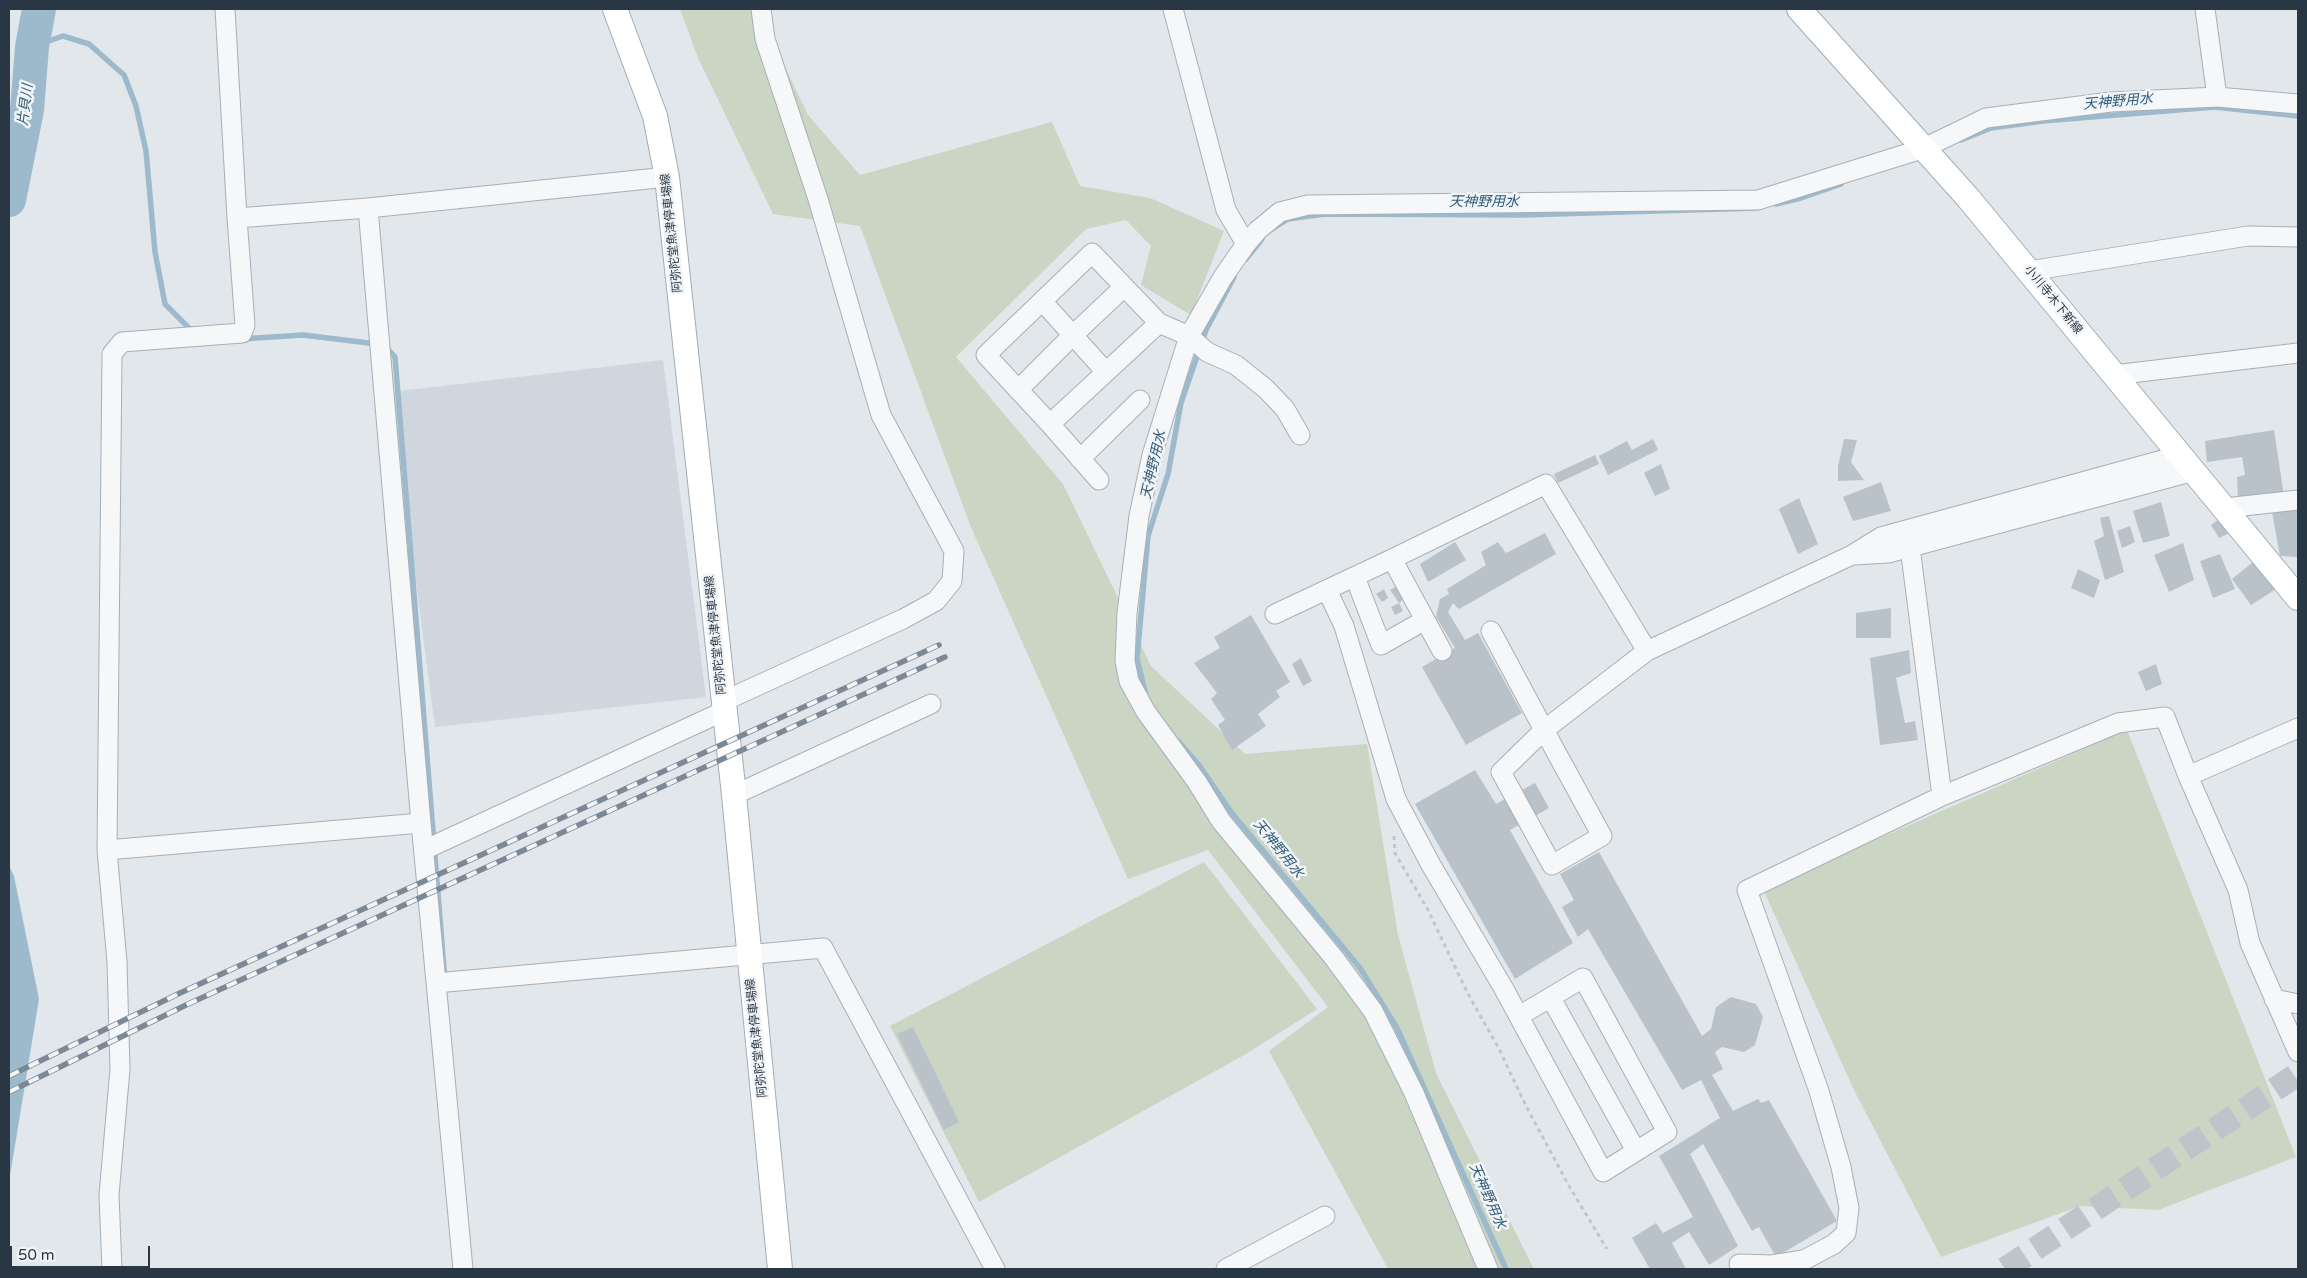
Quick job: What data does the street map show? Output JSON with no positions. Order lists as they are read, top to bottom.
{
  "streets": {
    "main road": ["阿弥陀堂魚津停車場線", "小川寺木下新線"]
  },
  "water": ["天神野用水", "片貝川"],
  "scale_bar": "50 m"
}
